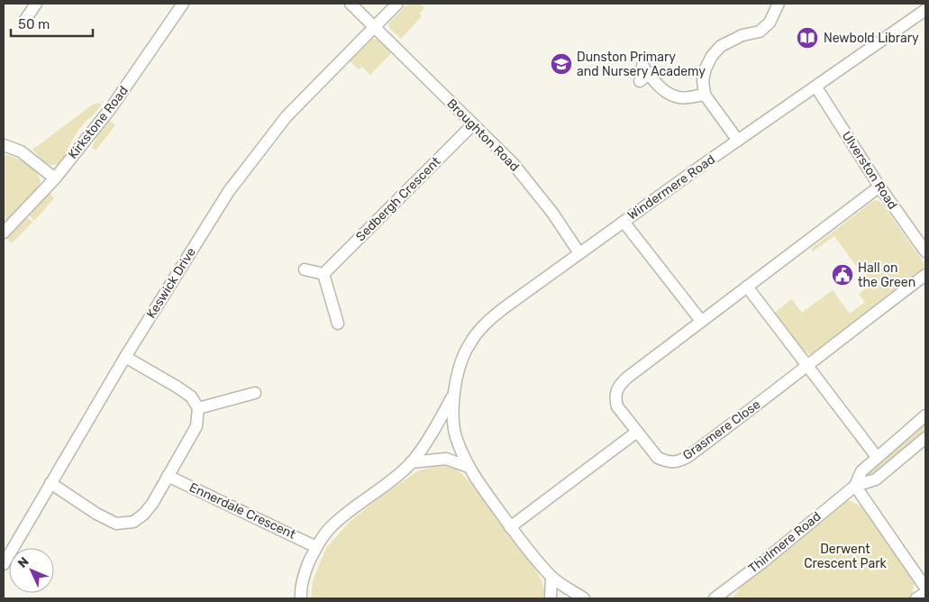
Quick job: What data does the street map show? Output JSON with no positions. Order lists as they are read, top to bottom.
{
  "streets": {
    "street": [
      "Kirkstone Road",
      "Broughton Road",
      "Ulverston Road",
      "Windermere Road",
      "Sedbergh Crescent",
      "Keswick Drive",
      "Grasmere Close",
      "Ennerdale Crescent",
      "Thirlmere Road"
    ]
  },
  "crossings": [
    ["Broughton Road", "Windermere Road"],
    ["Broughton Road", "Sedbergh Crescent"],
    ["Broughton Road", "Keswick Drive"],
    ["Ulverston Road", "Windermere Road"],
    ["Ulverston Road", "Grasmere Close"],
    ["Windermere Road", "Ennerdale Crescent"]
  ],
  "parks": ["Derwent Crescent Park"],
  "places": {
    "library": ["Newbold Library"],
    "school or university": ["Dunston Primary and Nursery Academy"],
    "public building": ["Hall on the Green"]
  },
  "scale_bar": "50 m",
  "north": "top left"
}
